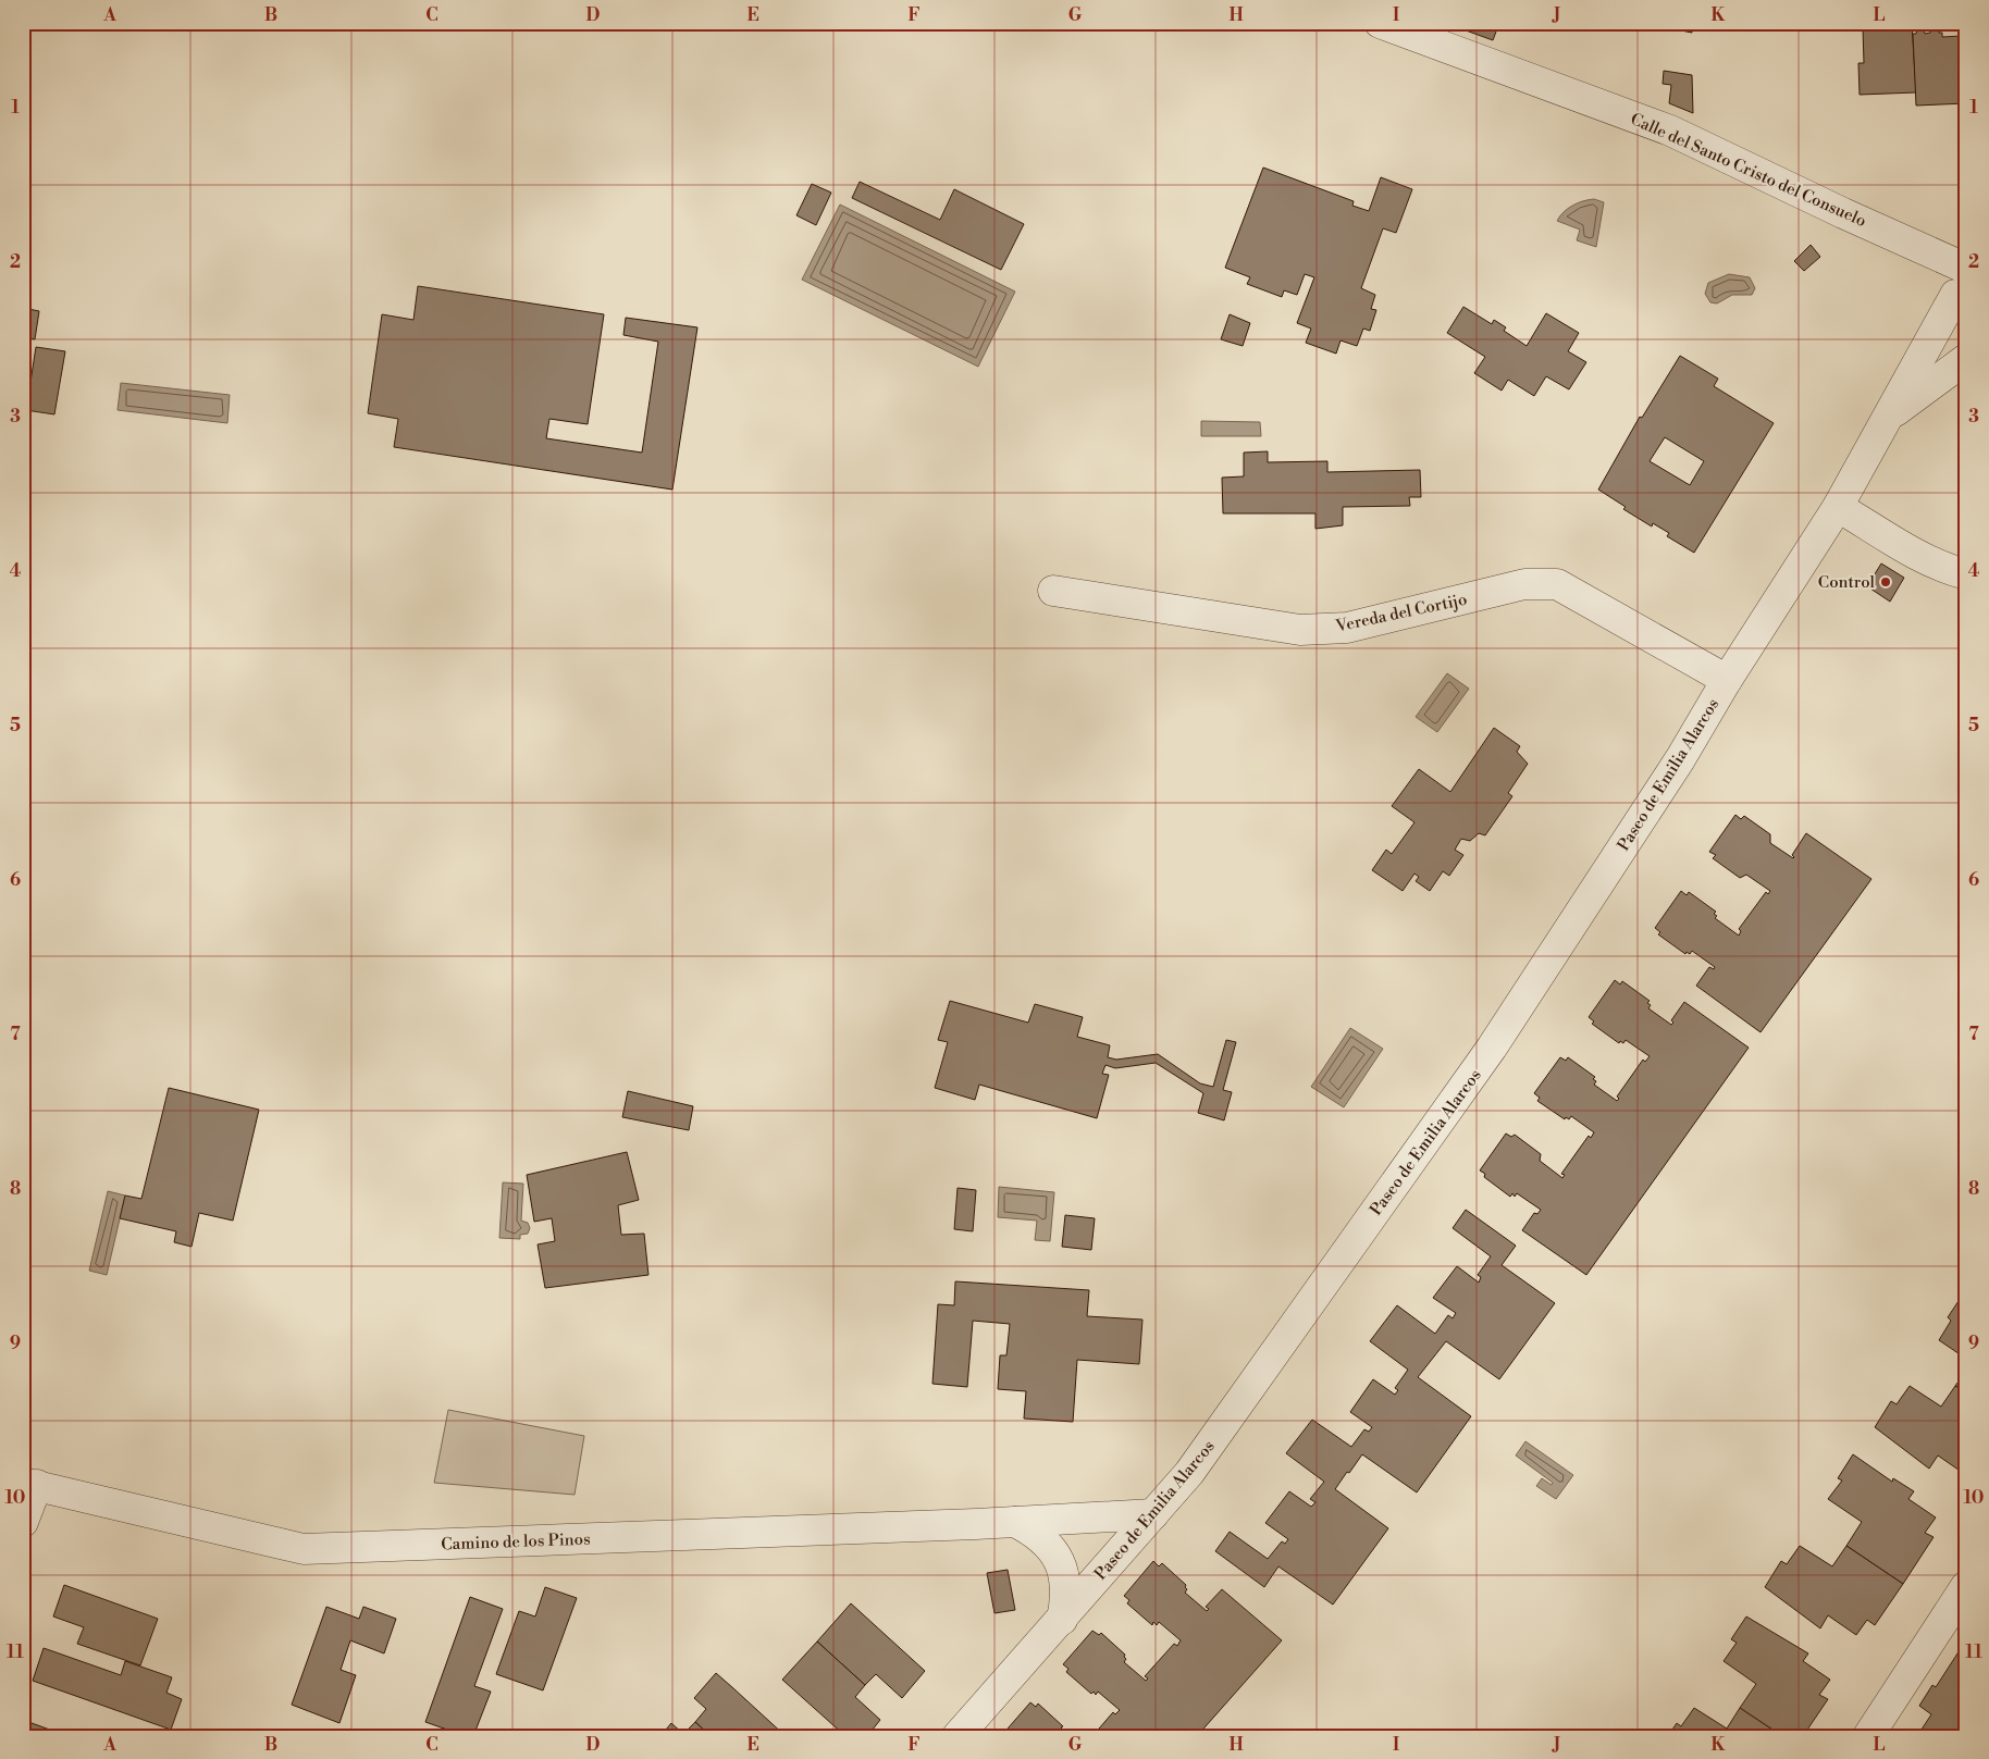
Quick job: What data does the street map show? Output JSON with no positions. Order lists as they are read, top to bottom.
{
  "streets": {
    "street": [
      "Calle del Santo Cristo del Consuelo",
      "Vereda del Cortijo",
      "Paseo de Emilia Alarcos",
      "Camino de los Pinos"
    ]
  },
  "crossings": [
    ["Calle del Santo Cristo del Consuelo", "Paseo de Emilia Alarcos"],
    ["Vereda del Cortijo", "Paseo de Emilia Alarcos"],
    ["Paseo de Emilia Alarcos", "Camino de los Pinos"]
  ],
  "places": ["Control"],
  "grid": {
    "columns": [
      "A",
      "B",
      "C",
      "D",
      "E",
      "F",
      "G",
      "H",
      "I",
      "J",
      "K",
      "L"
    ],
    "rows": [
      "1",
      "2",
      "3",
      "4",
      "5",
      "6",
      "7",
      "8",
      "9",
      "10",
      "11"
    ]
  }
}
